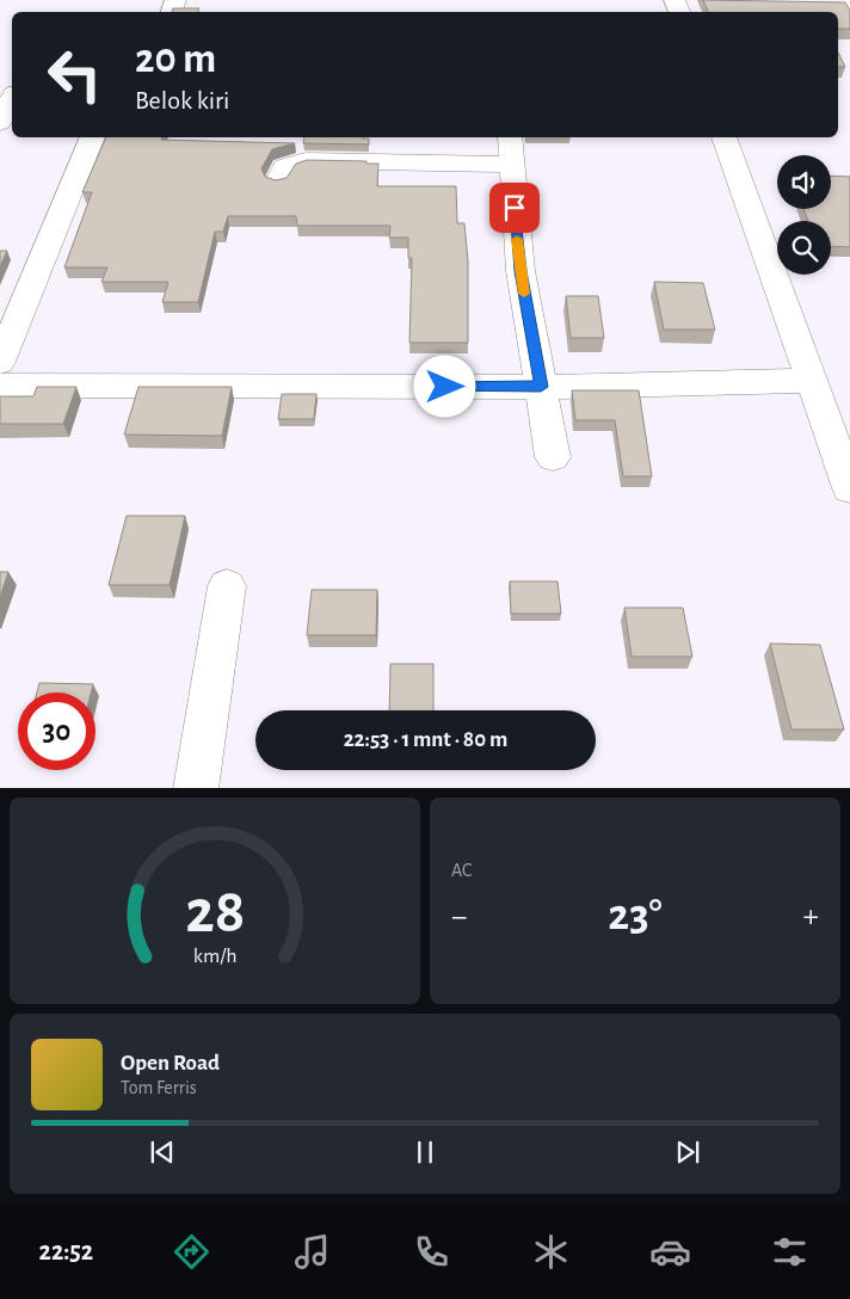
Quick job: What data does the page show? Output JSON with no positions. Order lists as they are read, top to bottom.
{
  "page": {
    "turn": ["20 m", "Belok kiri"],
    "limit": "30",
    "trip": "22:53 · 1 mnt · 80 m",
    "tile": "AC",
    "heat": ["−", "23°", "+"],
    "song": ["Open Road", "Tom Ferris"],
    "tabs": "22:52",
    "gauge": ["28", "km/h"]
  }
}
